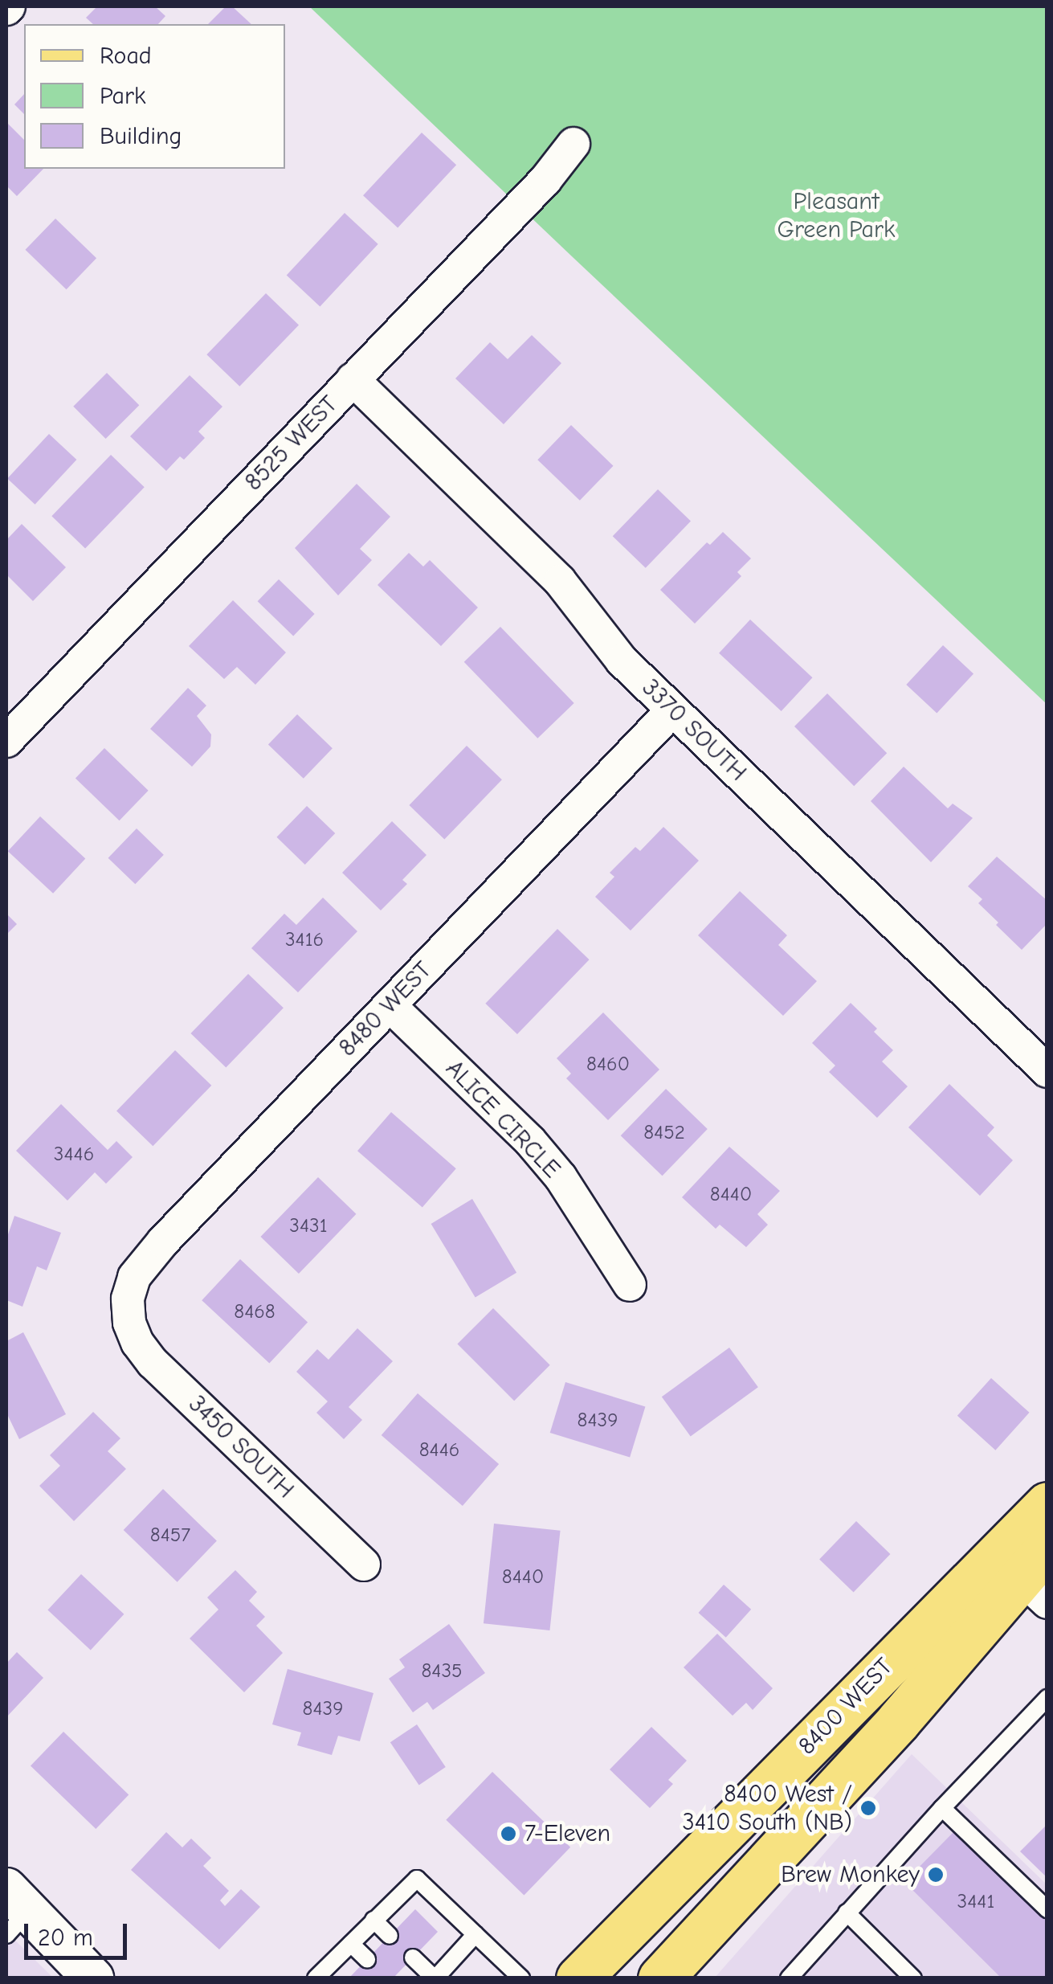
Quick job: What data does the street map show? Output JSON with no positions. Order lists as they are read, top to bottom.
{
  "streets": {
    "main road": ["8400 WEST"],
    "street": [
      "8525 WEST",
      "3370 SOUTH",
      "8480 WEST",
      "ALICE CIRCLE",
      "3450 SOUTH"
    ]
  },
  "crossings": [
    ["8525 WEST", "3370 SOUTH"],
    ["3370 SOUTH", "8480 WEST"],
    ["8480 WEST", "ALICE CIRCLE"],
    ["8480 WEST", "3450 SOUTH"]
  ],
  "parks": ["Pleasant Green Park"],
  "places": ["8400 West / 3410 South (NB)", "7-Eleven", "Brew Monkey"],
  "house_numbers": [
    "3416",
    "8460",
    "8452",
    "3446",
    "8440",
    "3431",
    "8468",
    "8439",
    "8446",
    "8457",
    "8440",
    "8435",
    "8439",
    "3441"
  ],
  "legend": ["Road", "Park", "Building"],
  "scale_bar": "20 m"
}
